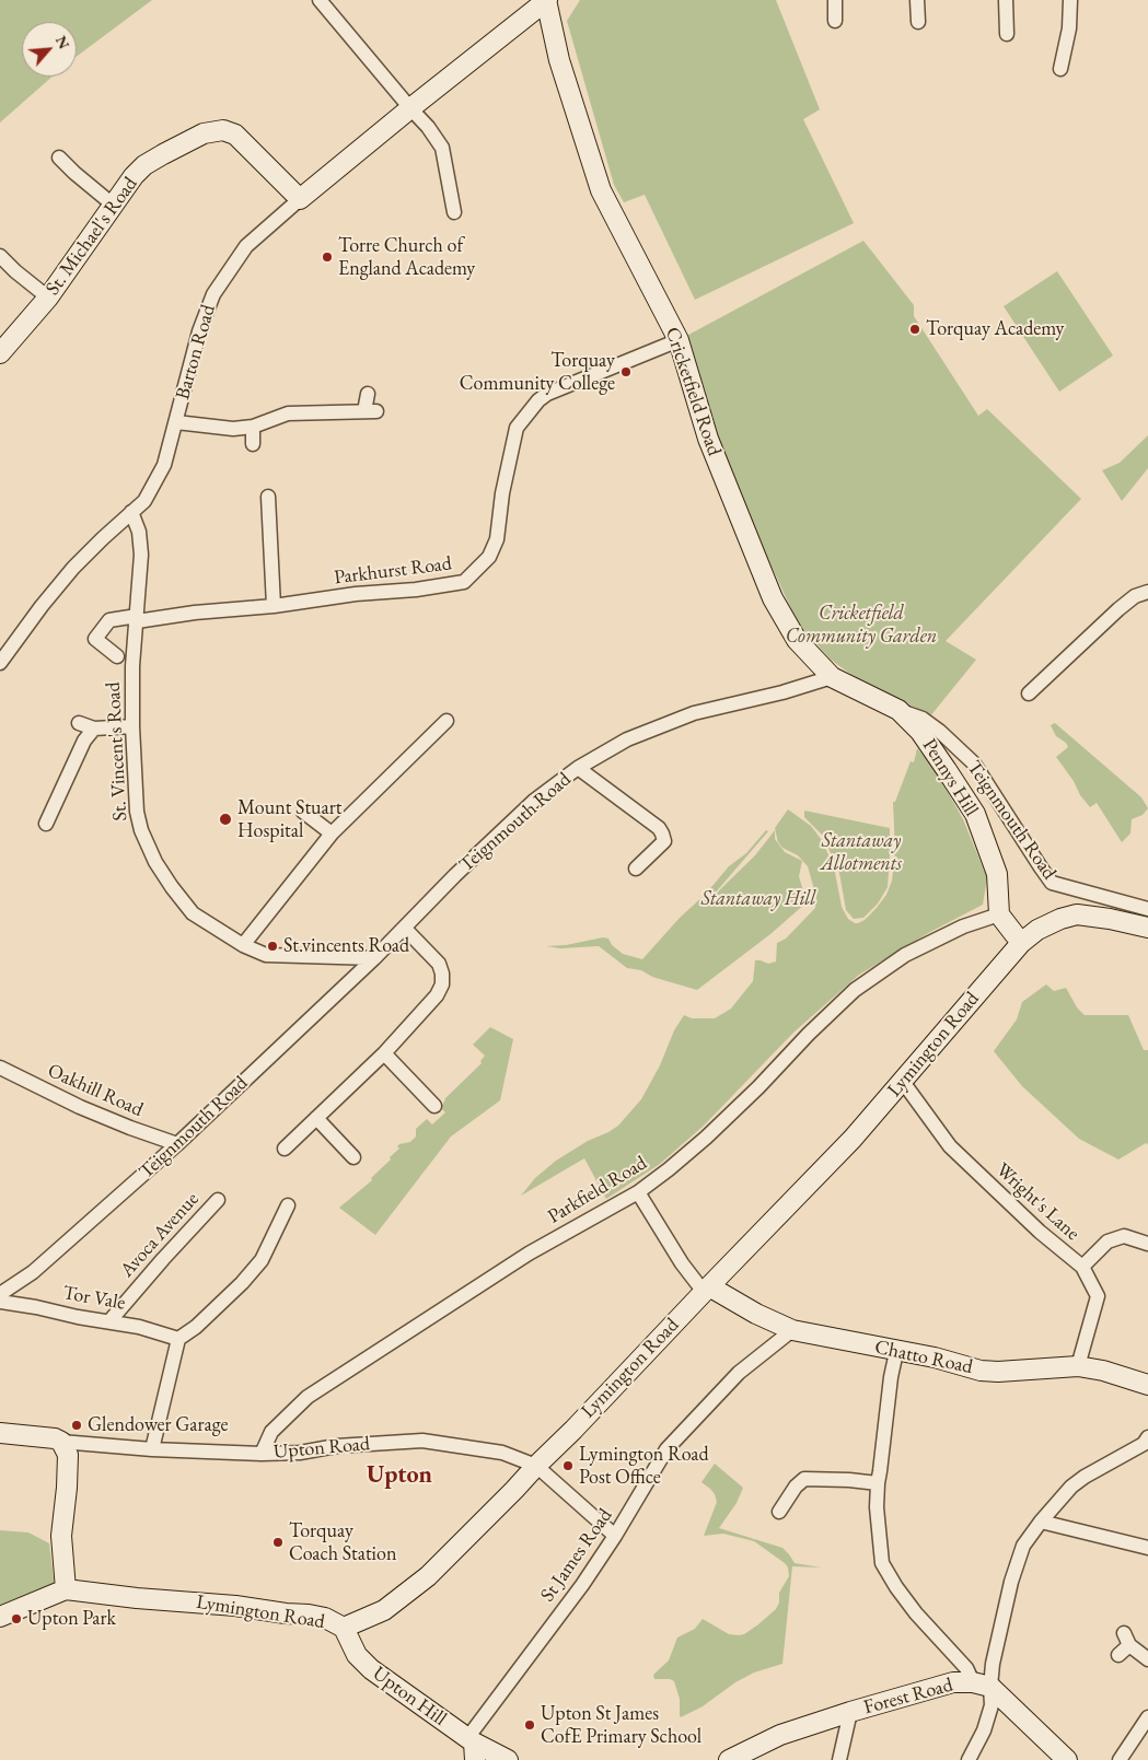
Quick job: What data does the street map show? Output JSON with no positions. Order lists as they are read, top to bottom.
{
  "streets": {
    "street": [
      "St. Michael's Road",
      "Barton Road",
      "Cricketfield Road",
      "Parkhurst Road",
      "St. Vincent's Road",
      "Pennys Hill",
      "Teignmouth Road",
      "Lymington Road",
      "Oakhill Road",
      "Parkfield Road",
      "Wright's Lane",
      "Avoca Avenue",
      "Tor Vale",
      "Chatto Road",
      "Upton Road",
      "St James Road",
      "Upton Hill",
      "Forest Road"
    ]
  },
  "crossings": [
    ["St. Michael's Road", "Barton Road"],
    ["Barton Road", "Cricketfield Road"],
    ["Barton Road", "St. Vincent's Road"],
    ["Cricketfield Road", "Parkhurst Road"],
    ["Cricketfield Road", "Teignmouth Road"],
    ["Parkhurst Road", "St. Vincent's Road"],
    ["St. Vincent's Road", "Teignmouth Road"],
    ["Pennys Hill", "Teignmouth Road"],
    ["Pennys Hill", "Parkfield Road"],
    ["Teignmouth Road", "Lymington Road"],
    ["Teignmouth Road", "Oakhill Road"],
    ["Lymington Road", "Wright's Lane"],
    ["Lymington Road", "Chatto Road"],
    ["Lymington Road", "Upton Road"],
    ["Lymington Road", "Upton Hill"],
    ["Parkfield Road", "Upton Road"],
    ["Wright's Lane", "Chatto Road"],
    ["Avoca Avenue", "Tor Vale"],
    ["Chatto Road", "St James Road"],
    ["Upton Road", "St James Road"],
    ["St James Road", "Upton Hill"]
  ],
  "districts": ["Upton"],
  "parks": ["Cricketfield Community Garden", "Stantaway Allotments", "Stantaway Hill"],
  "places": [
    "Torre Church of England Academy",
    "Torquay Academy",
    "Torquay Community College",
    "Mount Stuart Hospital",
    "St.vincents Road",
    "Glendower Garage",
    "Lymington Road Post Office",
    "Torquay Coach Station",
    "Upton Park",
    "Upton St James CofE Primary School"
  ],
  "north": "top right"
}
